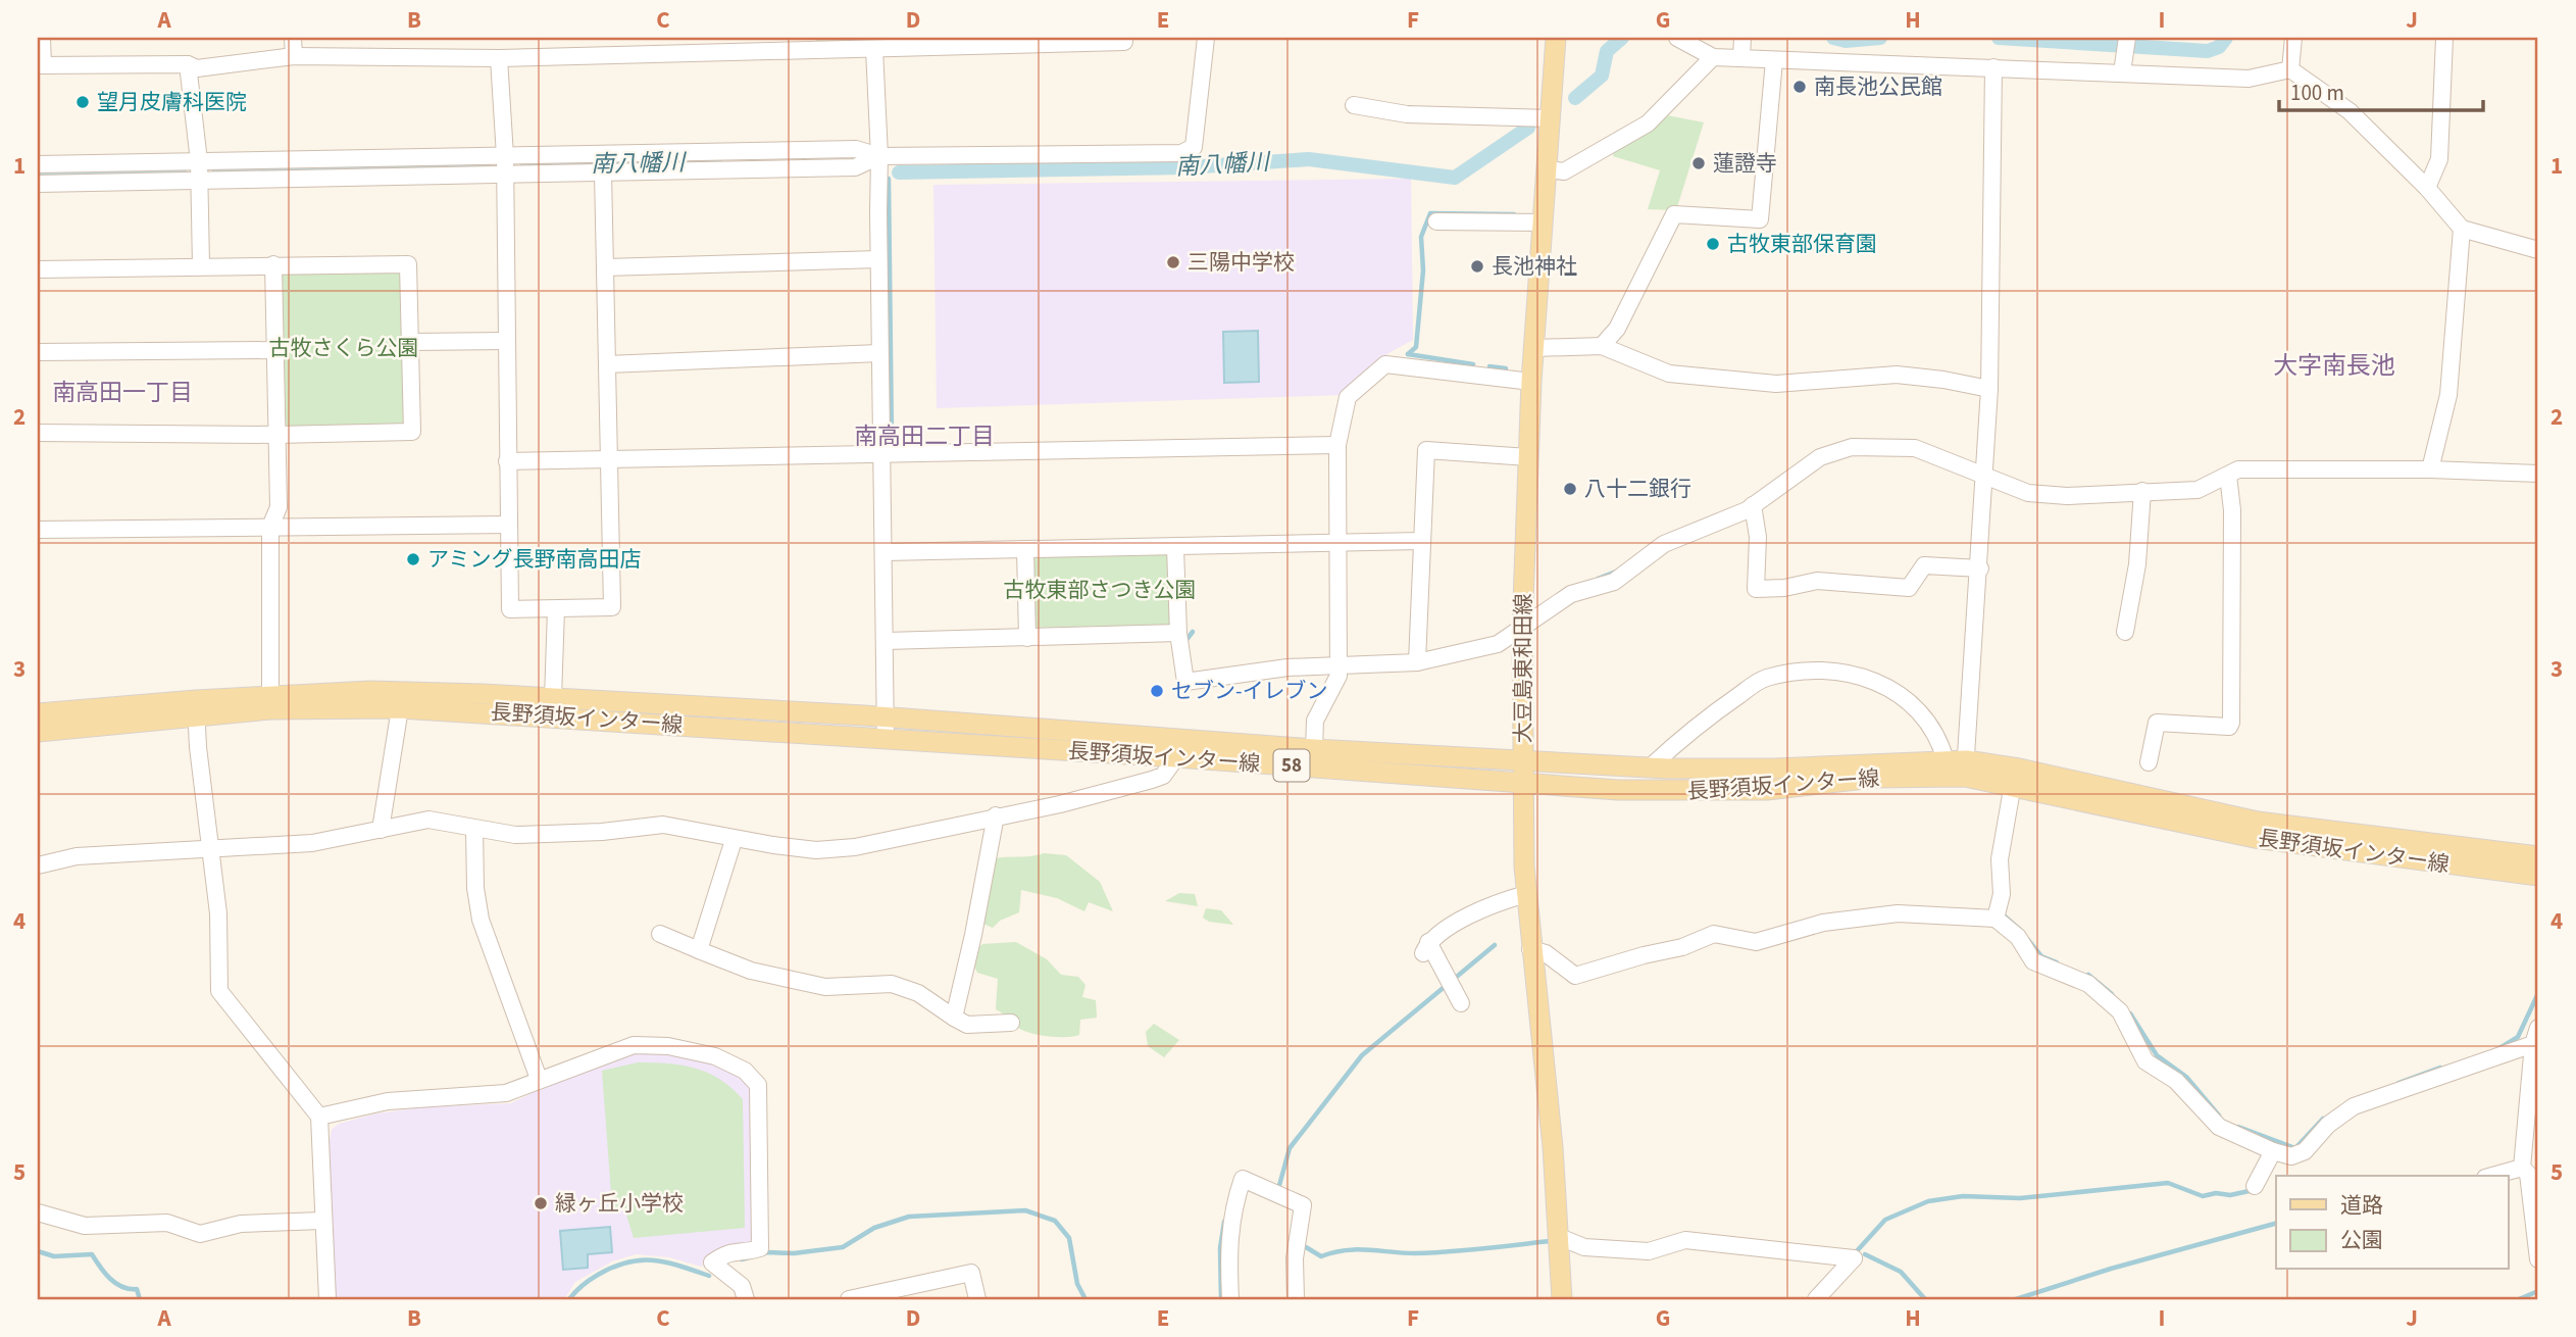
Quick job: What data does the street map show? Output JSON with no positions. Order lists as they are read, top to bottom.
{
  "streets": {
    "main road": ["大豆島東和田線", "長野須坂インター線", "58"]
  },
  "crossings": [
    ["大豆島東和田線", "長野須坂インター線"]
  ],
  "districts": ["大字南長池", "南高田一丁目", "南高田二丁目"],
  "water": ["南八幡川"],
  "parks": ["古牧さくら公園", "古牧東部さつき公園"],
  "places": [
    "南長池公民館",
    "望月皮膚科医院",
    "蓮證寺",
    "古牧東部保育園",
    "三陽中学校",
    "長池神社",
    "八十二銀行",
    "アミング長野南高田店",
    "セブン-イレブン",
    "緑ヶ丘小学校"
  ],
  "legend": ["道路", "公園"],
  "scale_bar": "100 m",
  "grid": {
    "columns": [
      "A",
      "B",
      "C",
      "D",
      "E",
      "F",
      "G",
      "H",
      "I",
      "J"
    ],
    "rows": [
      "1",
      "2",
      "3",
      "4",
      "5"
    ]
  }
}
